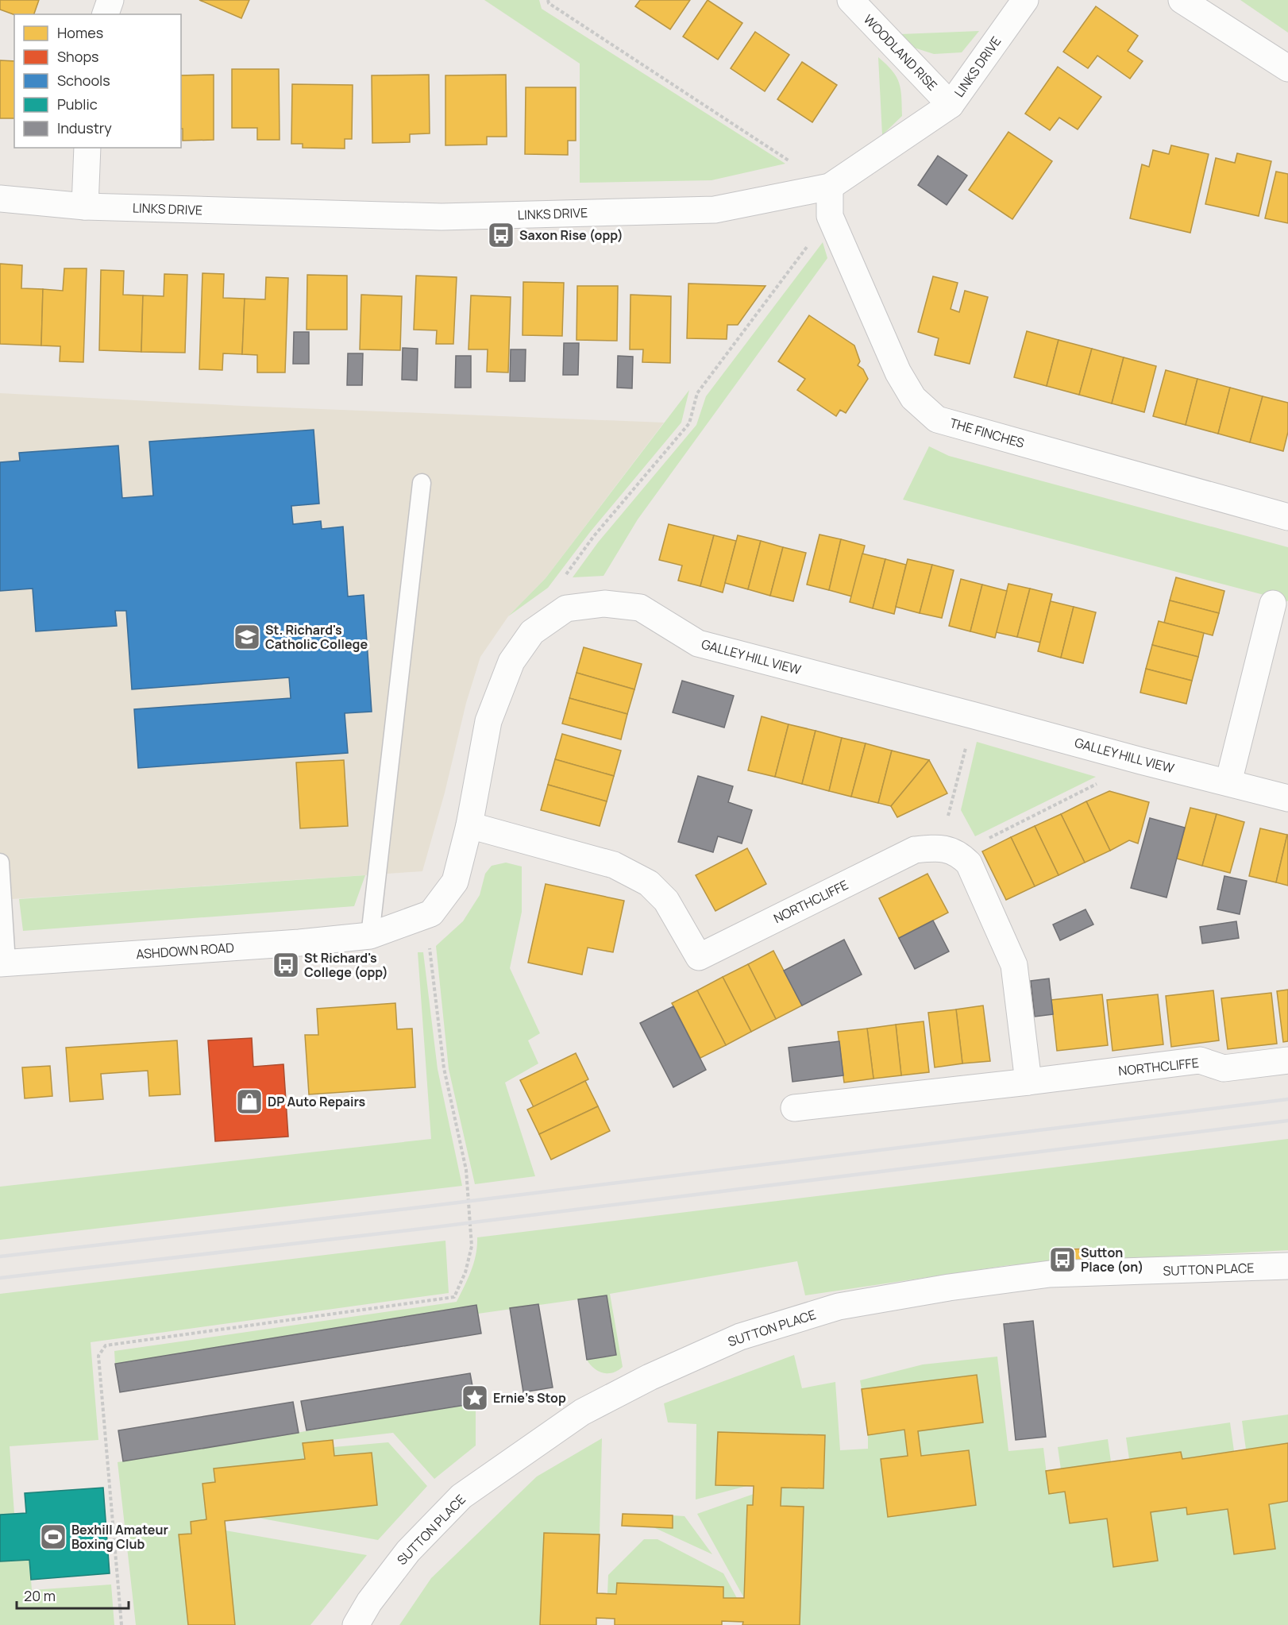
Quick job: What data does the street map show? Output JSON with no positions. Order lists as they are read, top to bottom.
{
  "streets": {
    "street": [
      "WOODLAND RISE",
      "LINKS DRIVE",
      "THE FINCHES",
      "GALLEY HILL VIEW",
      "NORTHCLIFFE",
      "ASHDOWN ROAD",
      "SUTTON PLACE"
    ]
  },
  "crossings": [
    ["WOODLAND RISE", "LINKS DRIVE"],
    ["LINKS DRIVE", "THE FINCHES"],
    ["GALLEY HILL VIEW", "NORTHCLIFFE"]
  ],
  "places": {
    "bus stop": ["Saxon Rise (opp)", "St Richard's College (opp)", "Sutton Place (on)"],
    "school or university": ["St. Richard's Catholic College"],
    "shop": ["DP Auto Repairs"],
    "place": ["Ernie's Stop"],
    "sports": ["Bexhill Amateur Boxing Club"]
  },
  "legend": [
    "Homes",
    "Shops",
    "Schools",
    "Public",
    "Industry"
  ],
  "scale_bar": "20 m"
}
